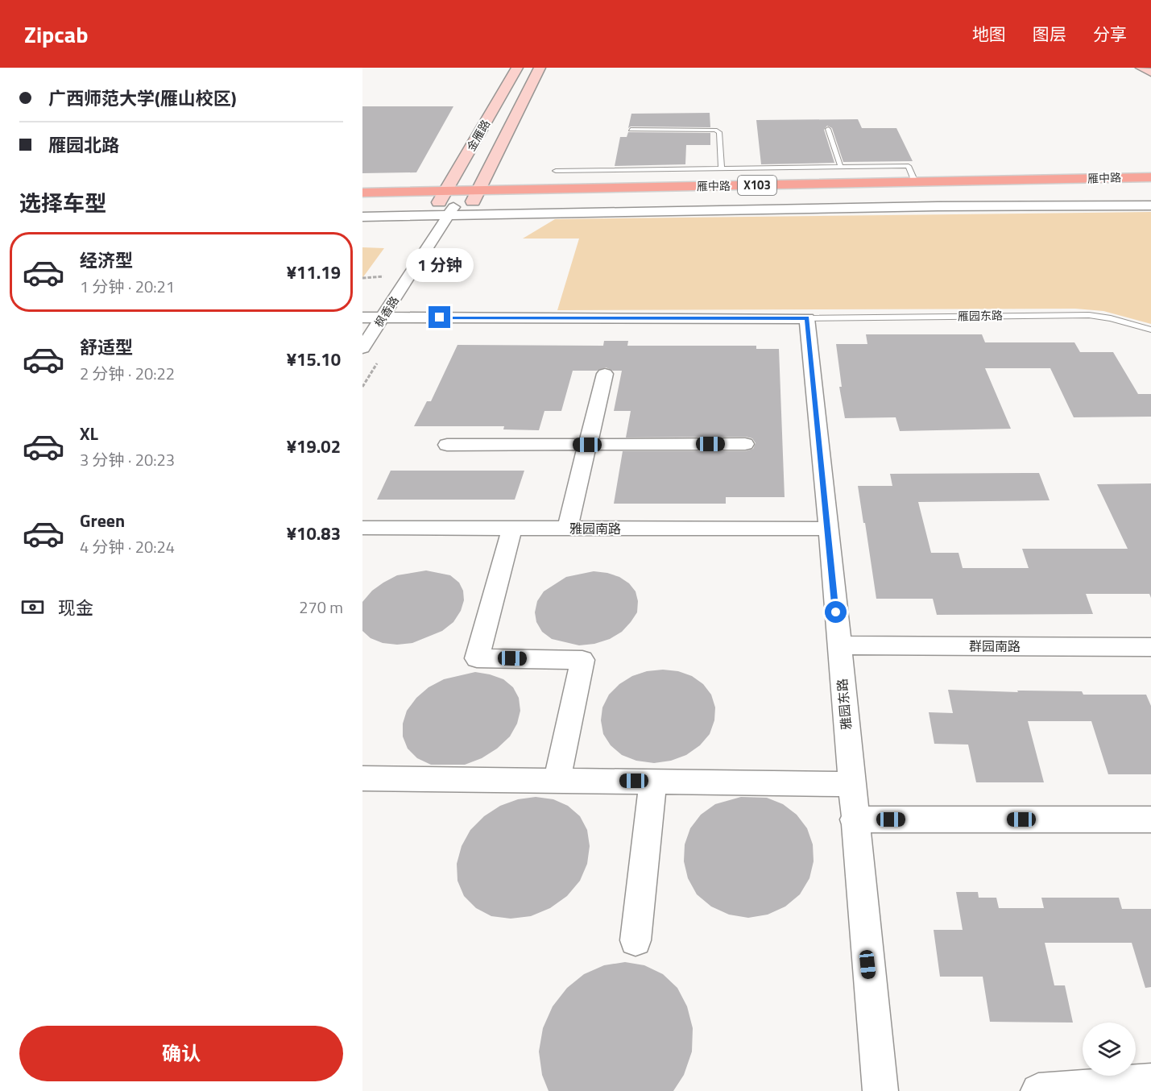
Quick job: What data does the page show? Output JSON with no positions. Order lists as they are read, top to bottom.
{
  "streets": {
    "main road": ["雁中路", "X103"],
    "street": [
      "金雁路",
      "枫香路",
      "雅园南路",
      "群园南路",
      "雅园东路"
    ],
    "lane": ["雁园东路"]
  },
  "crossings": [
    ["金雁路", "雁中路"],
    ["雁中路", "枫香路"],
    ["雁园东路", "雅园东路"],
    ["雅园南路", "雅园东路"],
    ["群园南路", "雅园东路"]
  ],
  "page": {
    "header": "Zipcab",
    "nav": ["地图", "图层", "分享"],
    "banner": ["广西师范大学(雁山校区)", "雁园北路"],
    "heading": "选择车型",
    "list": [
      {
        "name": "经济型",
        "note": "1 分钟 · 20:21",
        "value": "¥11.19"
      },
      {
        "name": "舒适型",
        "note": "2 分钟 · 20:22",
        "value": "¥15.10"
      },
      {
        "name": "XL",
        "note": "3 分钟 · 20:23",
        "value": "¥19.02"
      },
      {
        "name": "Green",
        "note": "4 分钟 · 20:24",
        "value": "¥10.83"
      }
    ],
    "bubble": "1 分钟",
    "pay": ["现金", "270 m"],
    "buttons": "确认"
  }
}
